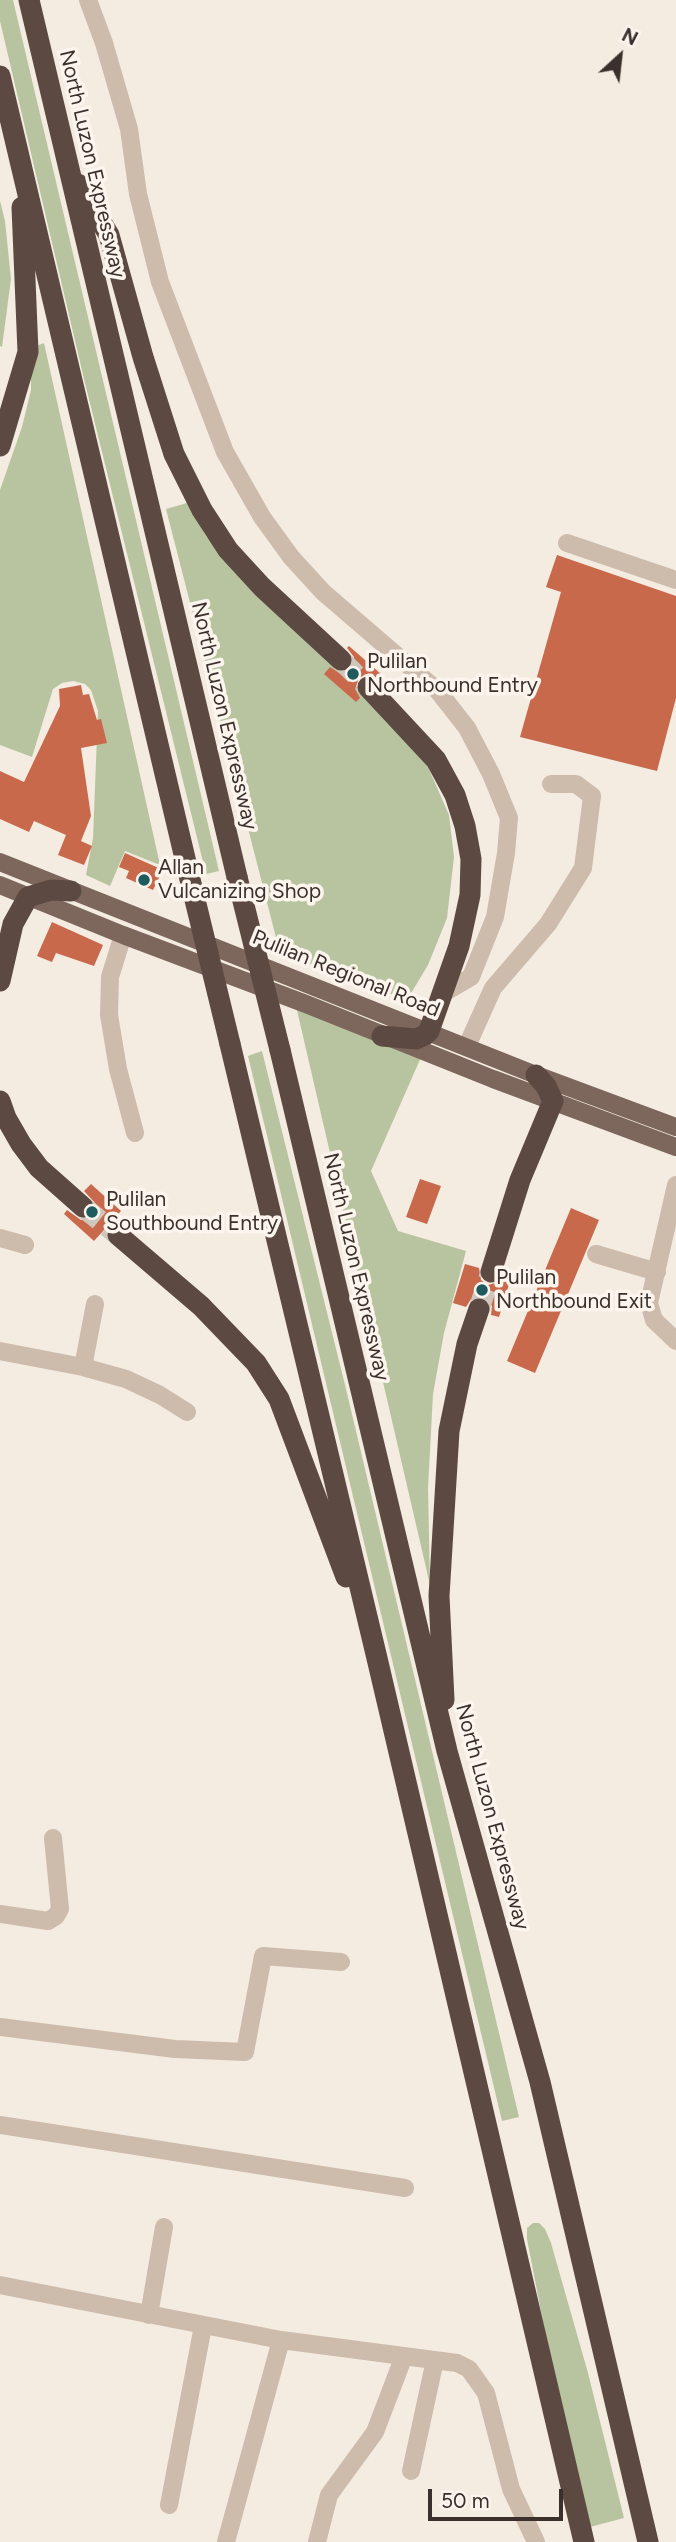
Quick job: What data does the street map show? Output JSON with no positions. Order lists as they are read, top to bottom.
{
  "streets": {
    "highway": ["North Luzon Expressway"],
    "main road": ["Pulilan Regional Road"]
  },
  "places": [
    "Pulilan Northbound Entry",
    "Allan Vulcanizing Shop",
    "Pulilan Southbound Entry",
    "Pulilan Northbound Exit"
  ],
  "scale_bar": "50 m",
  "north": "top right"
}
